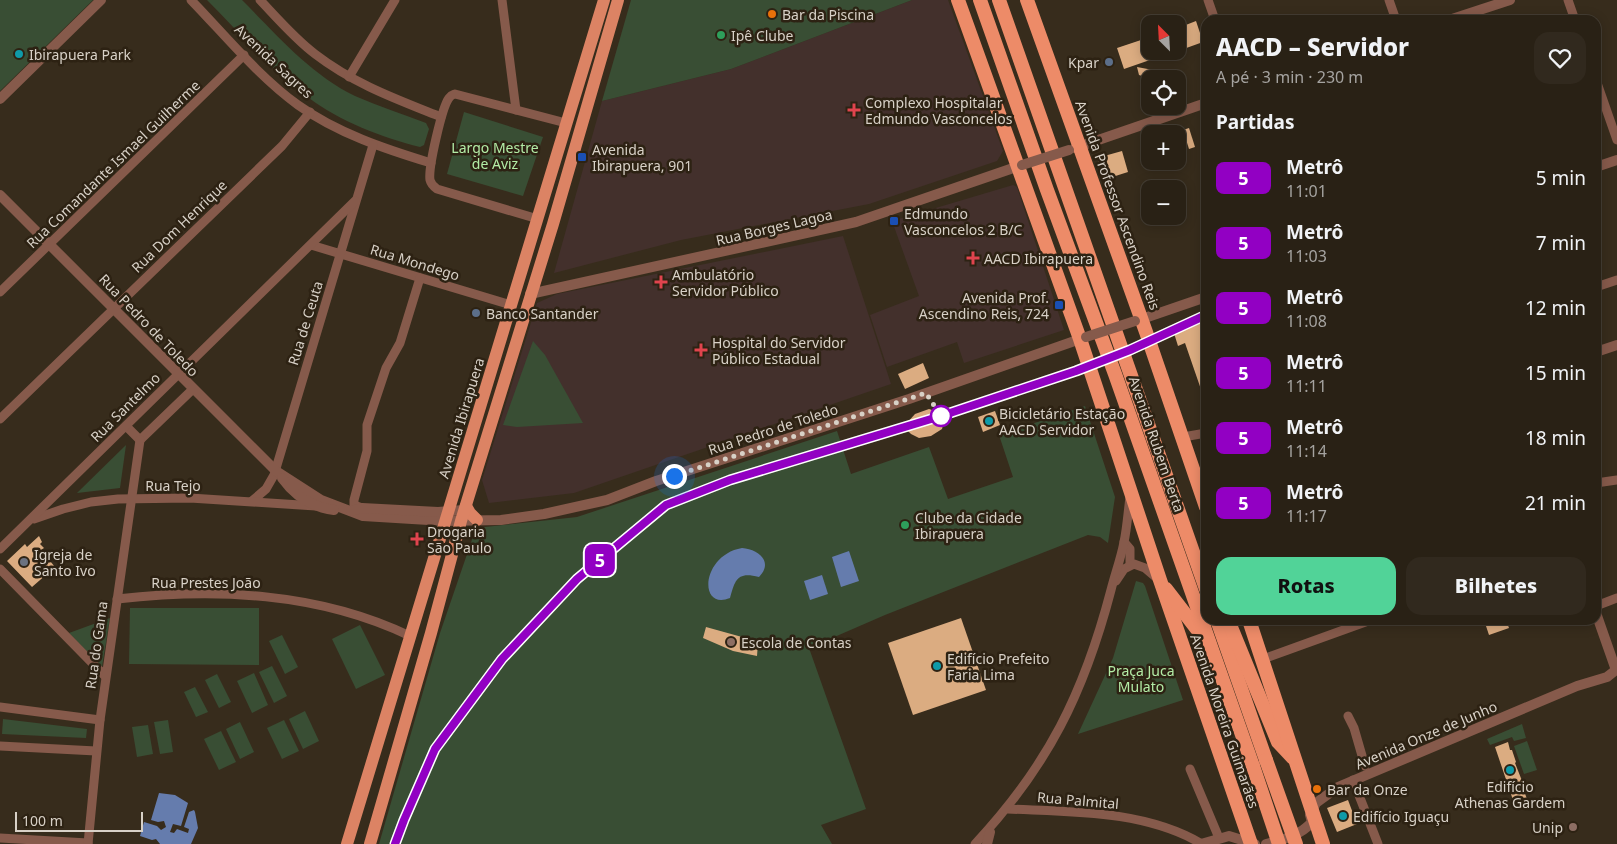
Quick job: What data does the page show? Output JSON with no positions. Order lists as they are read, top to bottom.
{
  "streets": {
    "highway": ["Avenida Professor Ascendino Reis", "Avenida Rubem Berta", "Avenida Moreira Guimarães"],
    "main road": ["Avenida Ibirapuera"],
    "street": [
      "Avenida Sagres",
      "Rua Comandante Ismael Guilherme",
      "Rua Dom Henrique",
      "Rua Borges Lagoa",
      "Rua Mondego",
      "Rua de Ceuta",
      "Rua Pedro de Toledo",
      "Rua Santelmo",
      "Rua Tejo",
      "Rua Prestes João",
      "Rua do Gama",
      "Avenida Onze de Junho",
      "Rua Palmital"
    ]
  },
  "crossings": [
    ["Avenida Sagres", "Rua Comandante Ismael Guilherme"],
    ["Avenida Sagres", "Rua Dom Henrique"],
    ["Avenida Sagres", "Rua de Ceuta"],
    ["Rua Comandante Ismael Guilherme", "Rua Pedro de Toledo"],
    ["Avenida Professor Ascendino Reis", "Rua Borges Lagoa"],
    ["Avenida Professor Ascendino Reis", "Rua Pedro de Toledo"],
    ["Rua Dom Henrique", "Rua Pedro de Toledo"],
    ["Rua Mondego", "Rua de Ceuta"],
    ["Rua Mondego", "Rua Santelmo"],
    ["Rua Mondego", "Avenida Ibirapuera"],
    ["Rua de Ceuta", "Rua Pedro de Toledo"],
    ["Rua de Ceuta", "Rua Santelmo"],
    ["Rua de Ceuta", "Rua Tejo"],
    ["Rua Pedro de Toledo", "Rua Santelmo"],
    ["Rua Pedro de Toledo", "Avenida Ibirapuera"],
    ["Rua Pedro de Toledo", "Rua Tejo"],
    ["Rua Santelmo", "Rua Tejo"],
    ["Avenida Ibirapuera", "Rua Prestes João"],
    ["Rua Tejo", "Rua do Gama"],
    ["Rua Prestes João", "Rua do Gama"]
  ],
  "parks": ["Largo Mestre de Aviz", "Praça Juca Mulato"],
  "places": {
    "other": [
      "Bar da Piscina",
      "Ipê Clube",
      "Ibirapuera Park",
      "Kpar",
      "Banco Santander",
      "Bicicletário Estação AACD Servidor",
      "Clube da Cidade Ibirapuera",
      "Igreja de Santo Ivo",
      "Escola de Contas",
      "Edifício Prefeito Faria Lima",
      "Edifício Athenas Gardem",
      "Bar da Onze",
      "Edifício Iguaçu",
      "Unip"
    ],
    "health": [
      "Complexo Hospitalar Edmundo Vasconcelos",
      "AACD Ibirapuera",
      "Ambulatório Servidor Público",
      "Hospital do Servidor Público Estadual",
      "Drogaria São Paulo"
    ],
    "transit": ["Avenida Ibirapuera, 901", "Edmundo Vasconcelos 2 B/C", "Avenida Prof. Ascendino Reis, 724"]
  },
  "lines": ["metro line 5"],
  "scale_bar": "100 m",
  "north": "top left",
  "page": {
    "on_map": "5",
    "map_buttons": ["+", "−"],
    "heading": [
      ["AACD – Servidor", "A pé · 3 min · 230 m"],
      "Partidas"
    ],
    "list": [
      {
        "mark": "5",
        "name": "Metrô",
        "note": "11:01",
        "value": "5 min"
      },
      {
        "mark": "5",
        "name": "Metrô",
        "note": "11:03",
        "value": "7 min"
      },
      {
        "mark": "5",
        "name": "Metrô",
        "note": "11:08",
        "value": "12 min"
      },
      {
        "mark": "5",
        "name": "Metrô",
        "note": "11:11",
        "value": "15 min"
      },
      {
        "mark": "5",
        "name": "Metrô",
        "note": "11:14",
        "value": "18 min"
      },
      {
        "mark": "5",
        "name": "Metrô",
        "note": "11:17",
        "value": "21 min"
      }
    ],
    "buttons": ["Rotas", "Bilhetes"],
    "scale": "100 m"
  }
}
